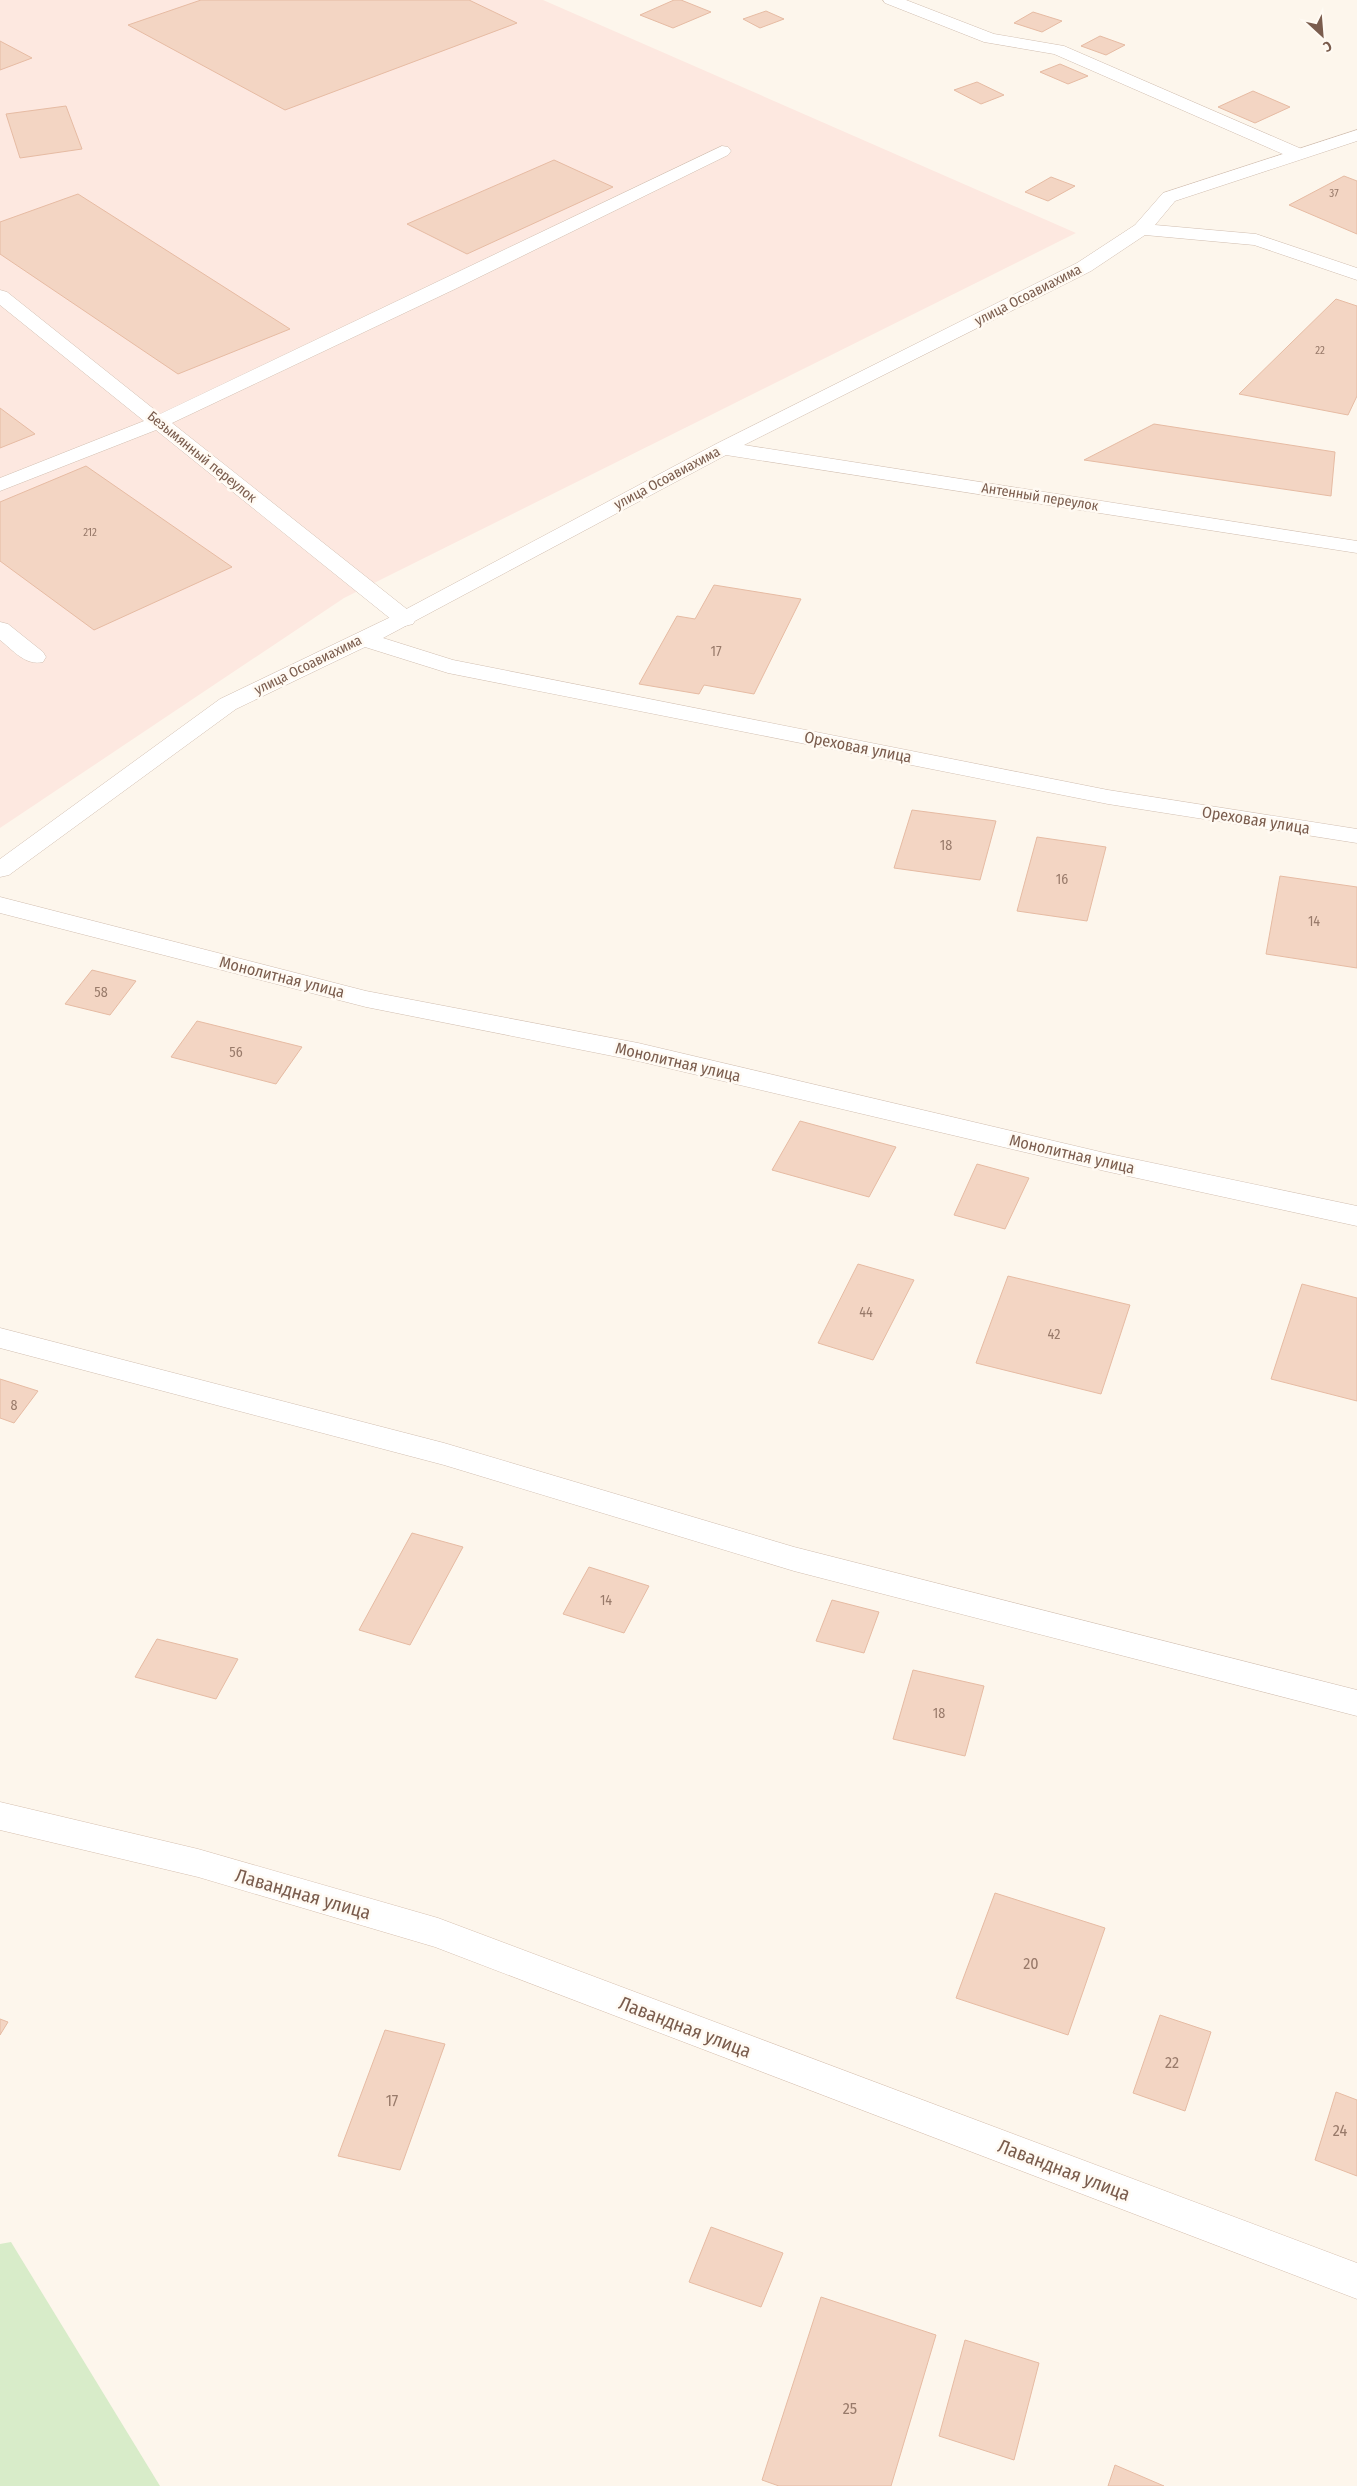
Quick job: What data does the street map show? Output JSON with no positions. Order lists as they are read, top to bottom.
{
  "streets": {
    "street": [
      "улица Осоавиахима",
      "Безымянный переулок",
      "Антенный переулок",
      "Ореховая улица",
      "Монолитная улица",
      "Лавандная улица"
    ]
  },
  "crossings": [
    ["улица Осоавиахима", "Безымянный переулок"],
    ["улица Осоавиахима", "Антенный переулок"],
    ["улица Осоавиахима", "Ореховая улица"]
  ],
  "house_numbers": [
    "37",
    "22",
    "212",
    "17",
    "18",
    "16",
    "14",
    "58",
    "56",
    "44",
    "42",
    "8",
    "14",
    "18",
    "20",
    "22",
    "17",
    "24",
    "25"
  ],
  "north": "bottom right"
}
